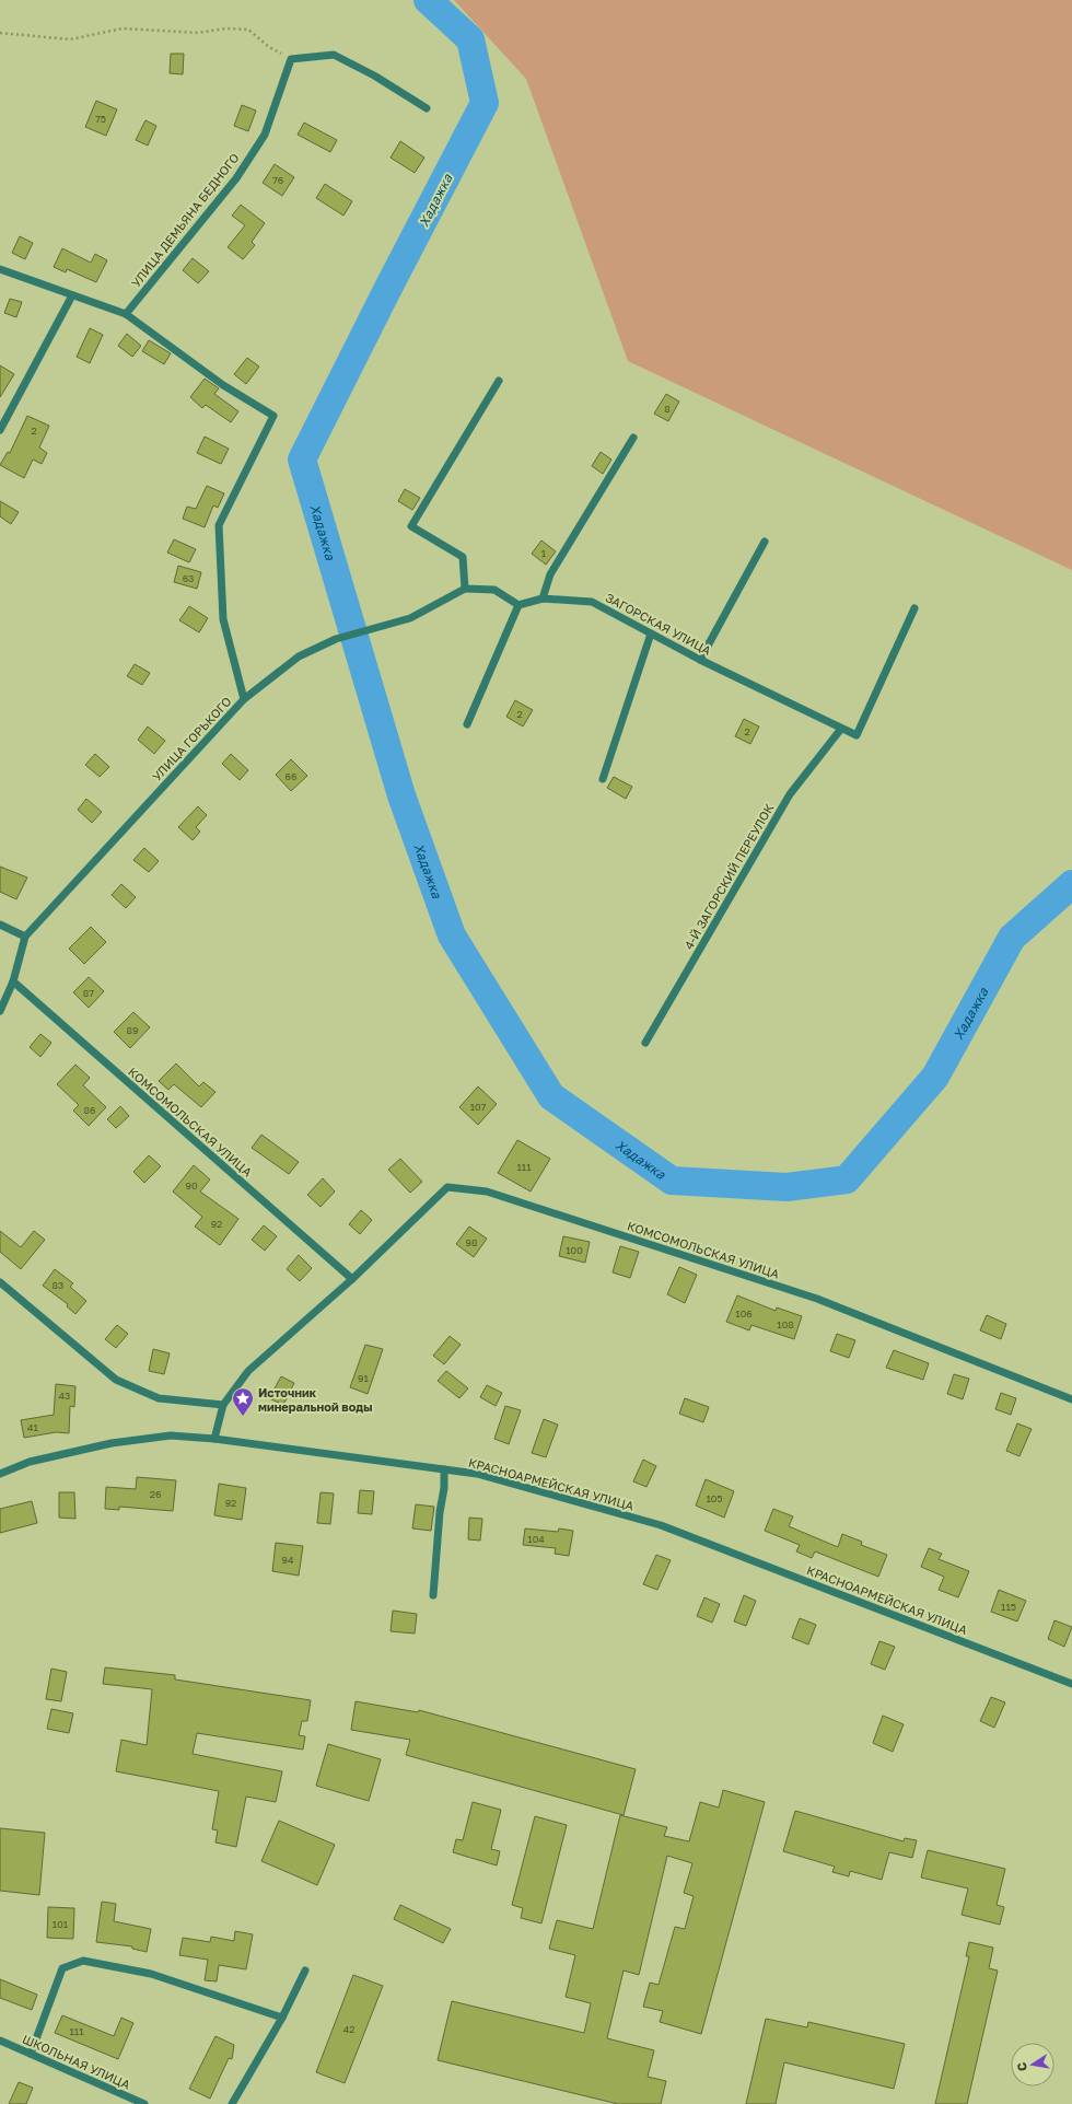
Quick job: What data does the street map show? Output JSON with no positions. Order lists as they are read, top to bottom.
{
  "streets": {
    "street": [
      "УЛИЦА ДЕМЬЯНА БЕДНОГО",
      "ЗАГОРСКАЯ УЛИЦА",
      "УЛИЦА ГОРЬКОГО",
      "4-Й ЗАГОРСКИЙ ПЕРЕУЛОК",
      "КОМСОМОЛЬСКАЯ УЛИЦА",
      "КРАСНОАРМЕЙСКАЯ УЛИЦА",
      "ШКОЛЬНАЯ УЛИЦА"
    ]
  },
  "crossings": [
    ["УЛИЦА ДЕМЬЯНА БЕДНОГО", "УЛИЦА ГОРЬКОГО"],
    ["ЗАГОРСКАЯ УЛИЦА", "4-Й ЗАГОРСКИЙ ПЕРЕУЛОК"],
    ["УЛИЦА ГОРЬКОГО", "КОМСОМОЛЬСКАЯ УЛИЦА"]
  ],
  "water": ["Хадажка"],
  "places": {
    "place": ["Источник минеральной воды"]
  },
  "house_numbers": [
    "75",
    "76",
    "8",
    "2",
    "1",
    "63",
    "2",
    "2",
    "66",
    "87",
    "89",
    "107",
    "86",
    "111",
    "90",
    "92",
    "98",
    "100",
    "83",
    "106",
    "108",
    "91",
    "43",
    "41",
    "26",
    "105",
    "92",
    "104",
    "94",
    "115",
    "101",
    "42",
    "111"
  ],
  "north": "left"
}
